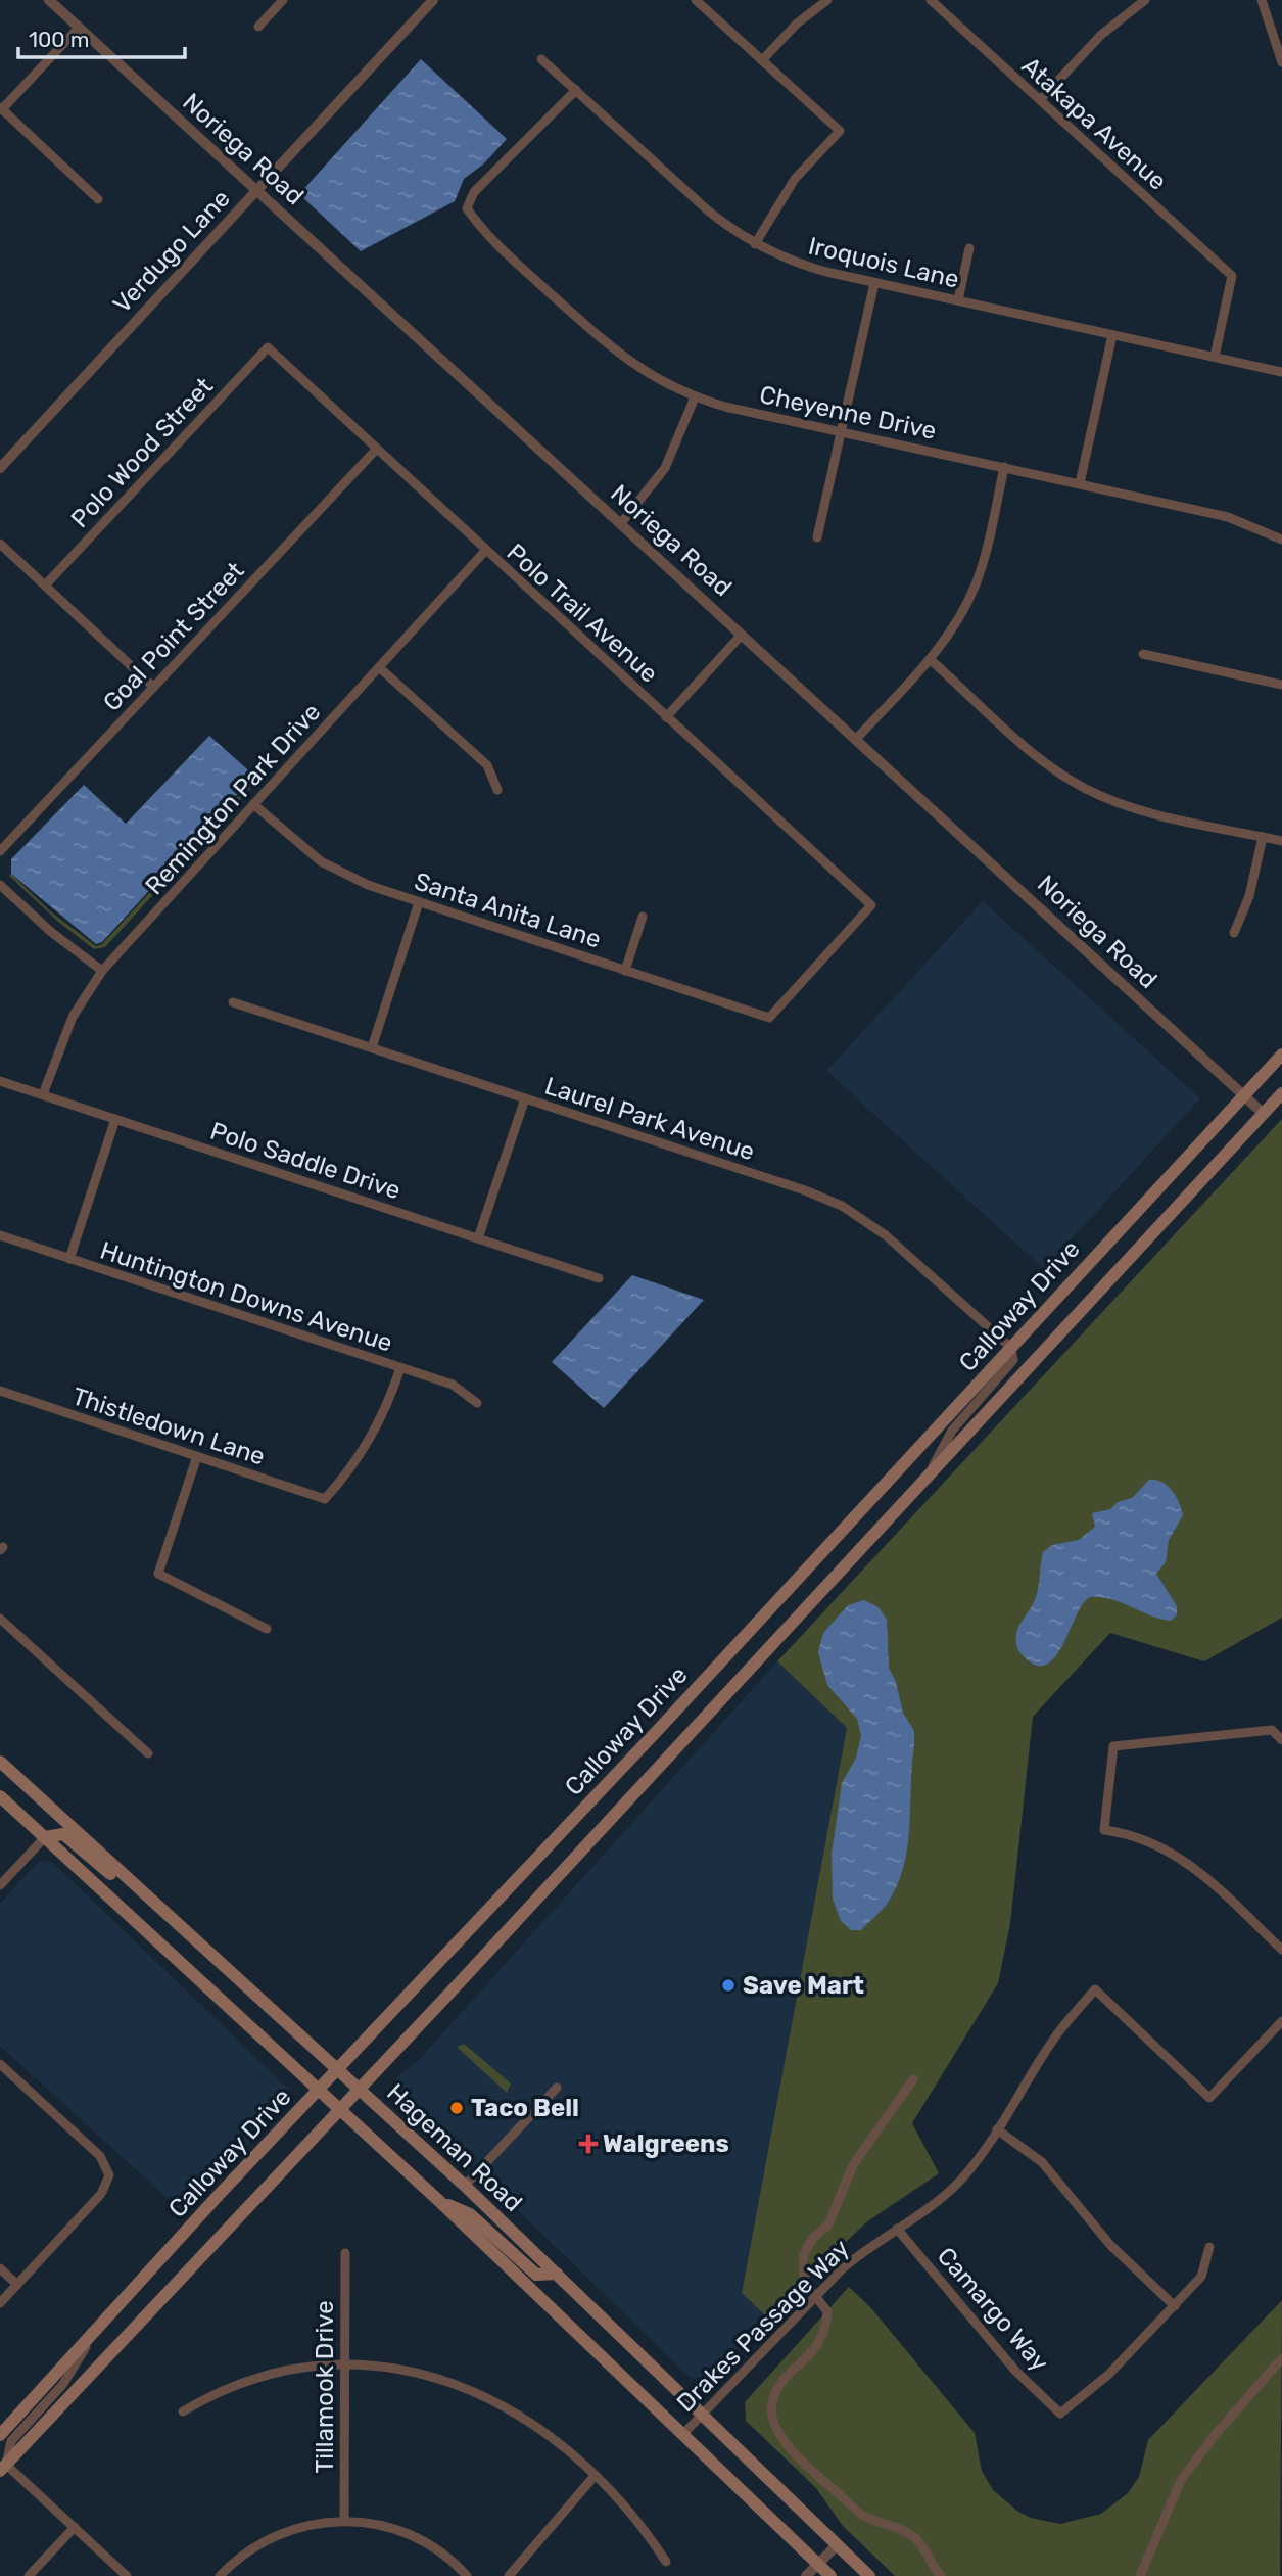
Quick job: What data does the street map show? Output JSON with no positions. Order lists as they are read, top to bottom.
{
  "streets": {
    "main road": ["Calloway Drive", "Hageman Road"],
    "street": [
      "Atakapa Avenue",
      "Noriega Road",
      "Verdugo Lane",
      "Iroquois Lane",
      "Cheyenne Drive",
      "Polo Wood Street",
      "Polo Trail Avenue",
      "Goal Point Street",
      "Remington Park Drive",
      "Santa Anita Lane",
      "Laurel Park Avenue",
      "Polo Saddle Drive",
      "Huntington Downs Avenue",
      "Thistledown Lane",
      "Camargo Way",
      "Drakes Passage Way",
      "Tillamook Drive"
    ]
  },
  "crossings": [
    ["Atakapa Avenue", "Iroquois Lane"],
    ["Noriega Road", "Verdugo Lane"],
    ["Noriega Road", "Calloway Drive"],
    ["Iroquois Lane", "Cheyenne Drive"],
    ["Polo Wood Street", "Polo Trail Avenue"],
    ["Polo Trail Avenue", "Goal Point Street"],
    ["Polo Trail Avenue", "Remington Park Drive"],
    ["Polo Trail Avenue", "Santa Anita Lane"],
    ["Remington Park Drive", "Santa Anita Lane"],
    ["Remington Park Drive", "Polo Saddle Drive"],
    ["Laurel Park Avenue", "Calloway Drive"],
    ["Huntington Downs Avenue", "Thistledown Lane"],
    ["Calloway Drive", "Hageman Road"],
    ["Hageman Road", "Drakes Passage Way"],
    ["Camargo Way", "Drakes Passage Way"]
  ],
  "places": {
    "other": ["Save Mart", "Taco Bell"],
    "health": ["Walgreens"]
  },
  "scale_bar": "100 m"
}
